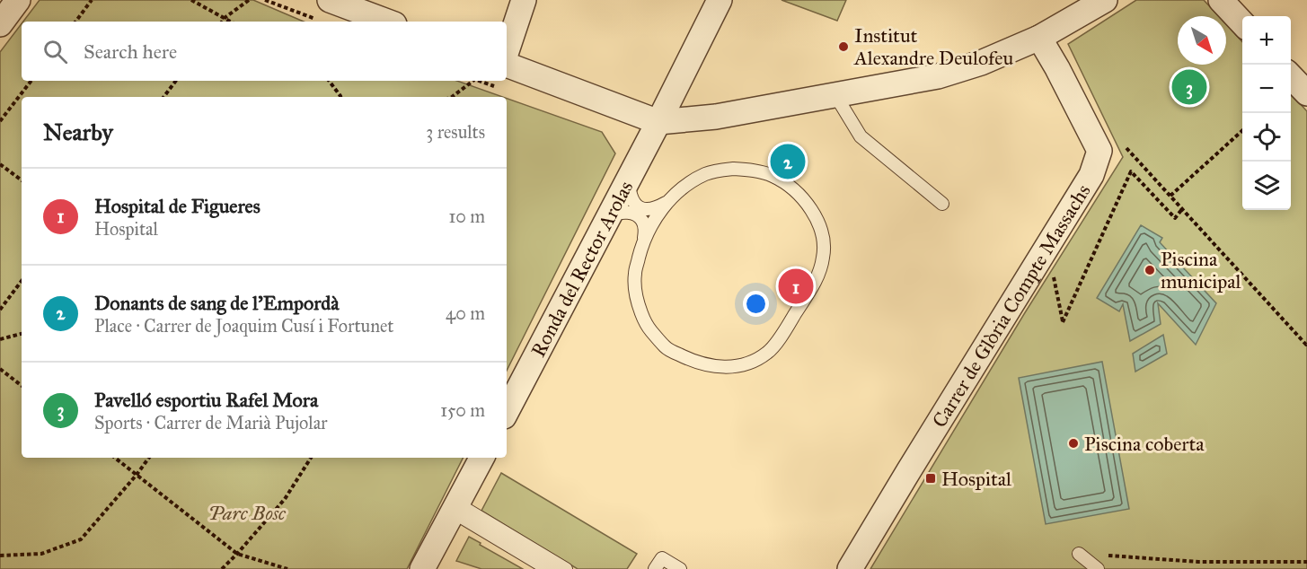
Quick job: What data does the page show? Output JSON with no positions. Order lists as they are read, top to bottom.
{
  "streets": {
    "street": ["Ronda del Rector Arolas", "Carrer de Glòria Compte Massachs"]
  },
  "parks": ["Parc Bosc"],
  "places": {
    "other": ["Institut Alexandre Deulofeu", "Piscina municipal", "Piscina coberta"],
    "transit": ["Hospital"]
  },
  "north": "bottom right",
  "page": {
    "map_buttons": ["+", "−"],
    "search": "Search here",
    "pins": ["3", "2", "1"],
    "heading": ["Nearby", "3 results"],
    "list": [
      {
        "mark": "1",
        "name": "Hospital de Figueres",
        "note": "Hospital",
        "value": "10 m"
      },
      {
        "mark": "2",
        "name": "Donants de sang de l'Empordà",
        "note": "Place · Carrer de Joaquim Cusí i Fortunet",
        "value": "40 m"
      },
      {
        "mark": "3",
        "name": "Pavelló esportiu Rafel Mora",
        "note": "Sports · Carrer de Marià Pujolar",
        "value": "150 m"
      }
    ]
  }
}
